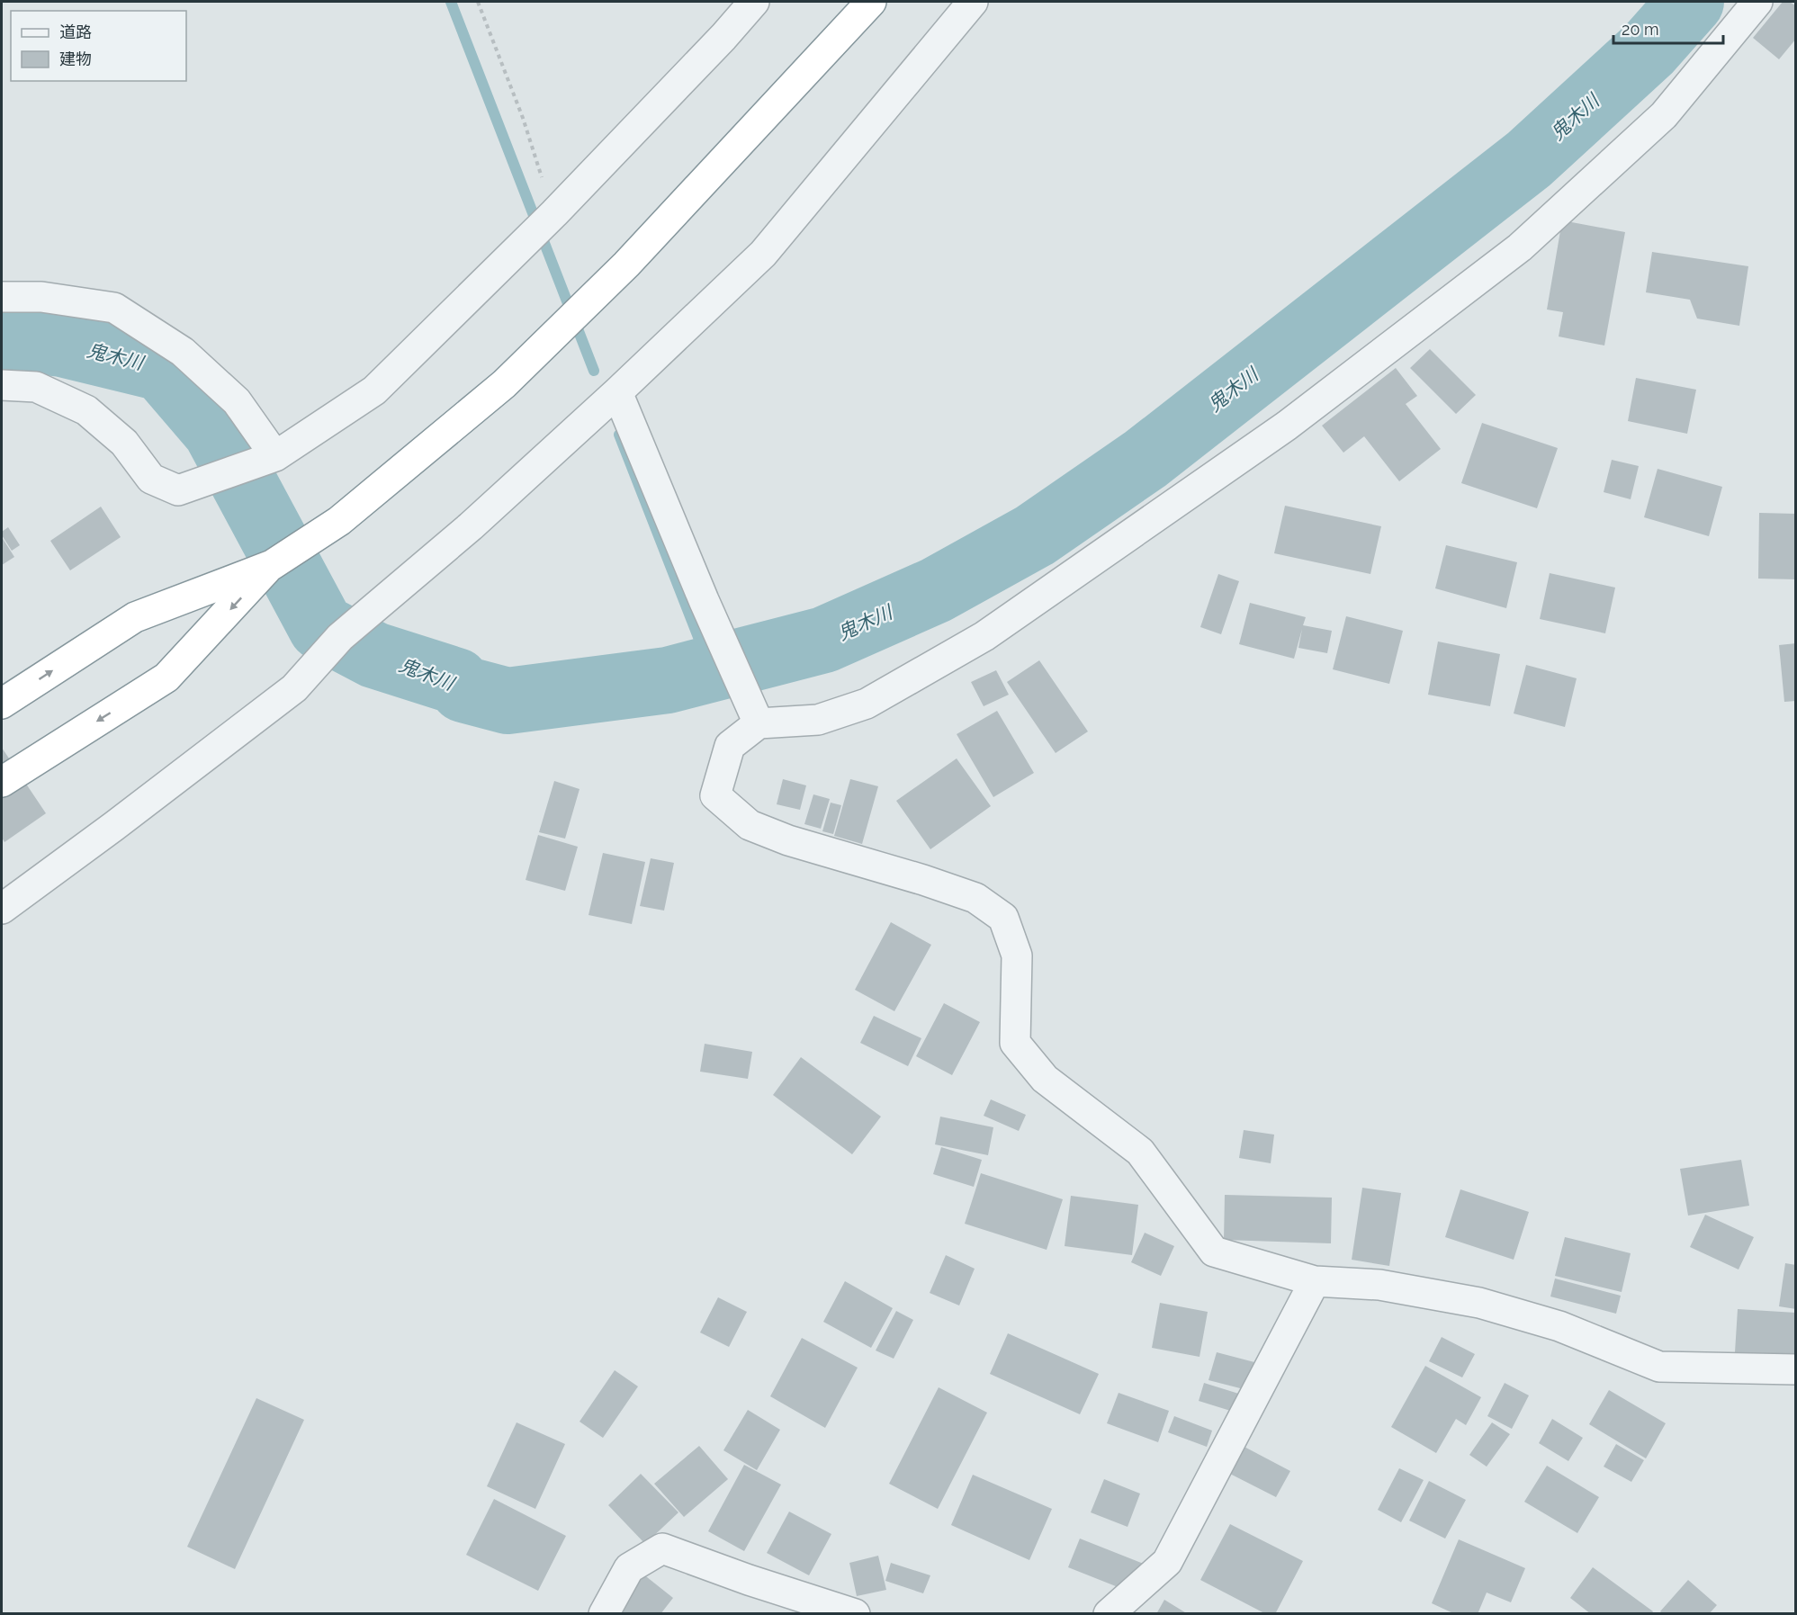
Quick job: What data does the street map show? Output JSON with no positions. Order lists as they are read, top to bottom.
{
  "water": ["鬼木川"],
  "legend": ["道路", "建物"],
  "scale_bar": "20 m"
}
